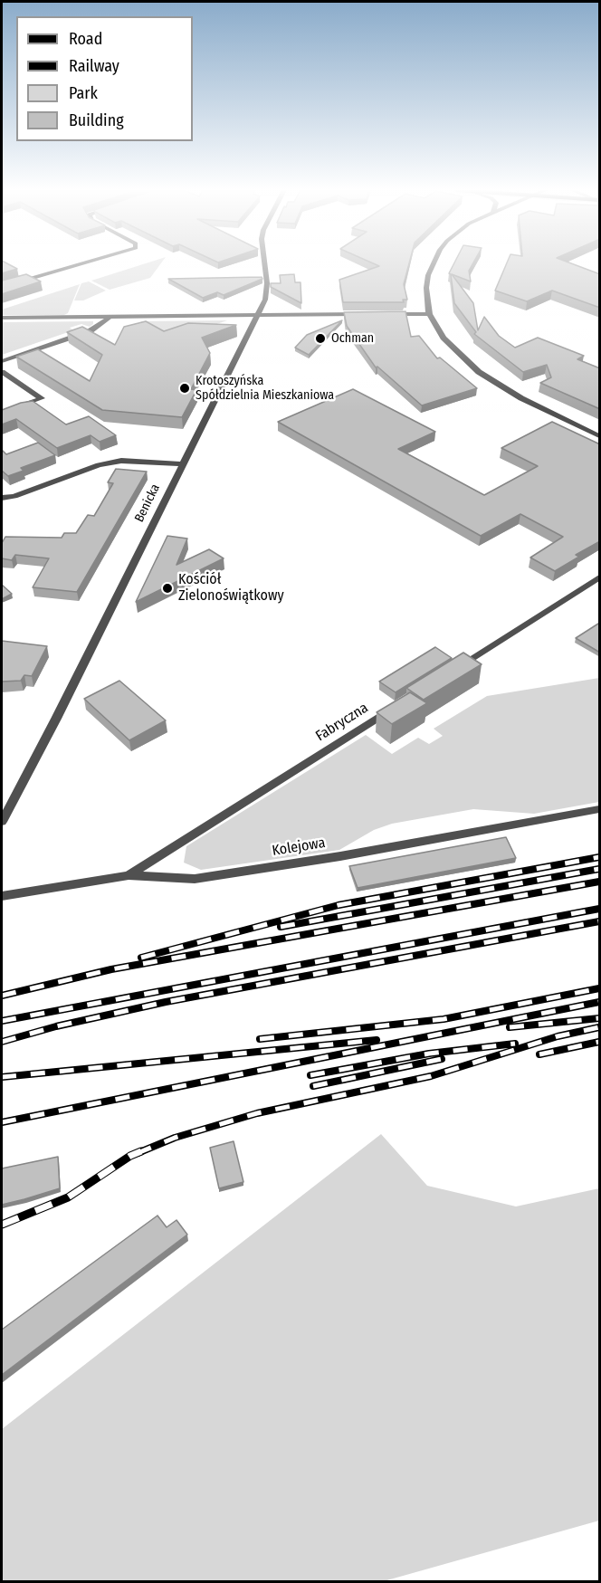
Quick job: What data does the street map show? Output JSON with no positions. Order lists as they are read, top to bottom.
{
  "streets": {
    "street": ["Benicka", "Fabryczna", "Kolejowa"]
  },
  "crossings": [
    ["Fabryczna", "Kolejowa"]
  ],
  "places": ["Ochman", "Krotoszyńska Spółdzielnia Mieszkaniowa", "Kościół Zielonoświątkowy"],
  "legend": [
    "Road",
    "Railway",
    "Park",
    "Building"
  ]
}
